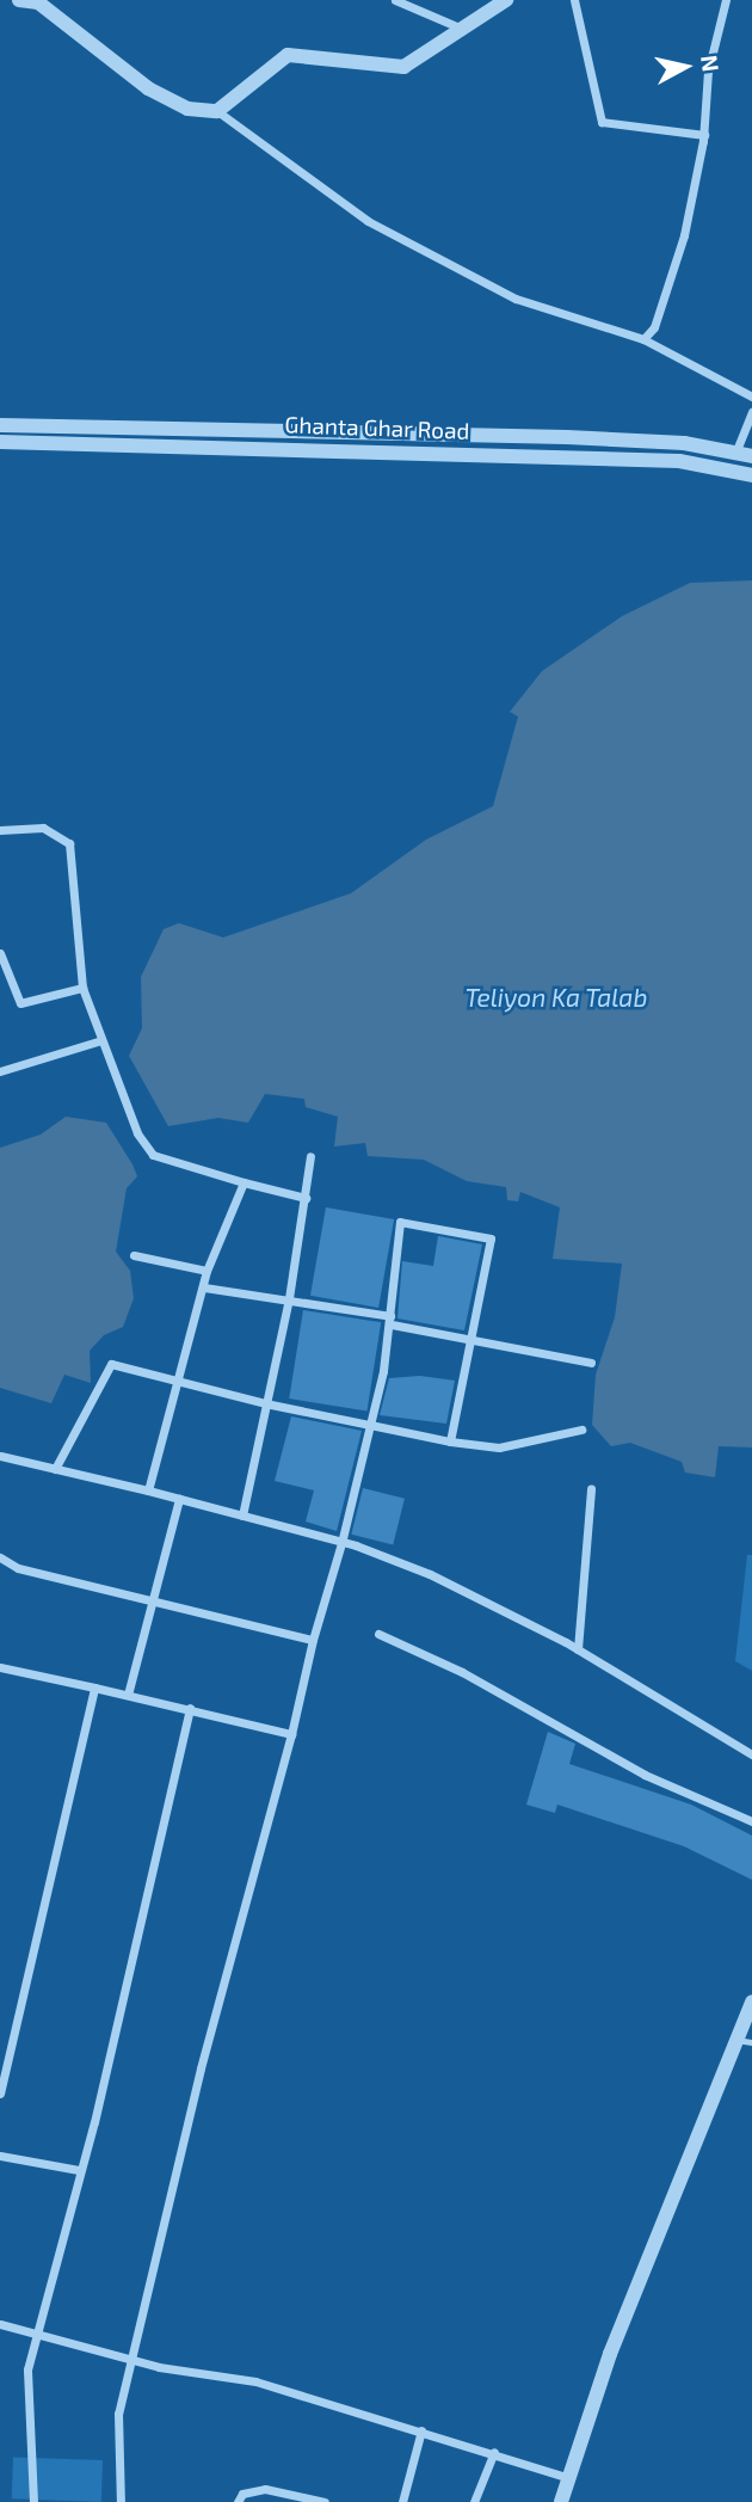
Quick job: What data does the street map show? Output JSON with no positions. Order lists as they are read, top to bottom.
{
  "streets": {
    "street": ["Ghanta Ghar Road"]
  },
  "water": ["Teliyon Ka Talab"],
  "north": "right"
}
